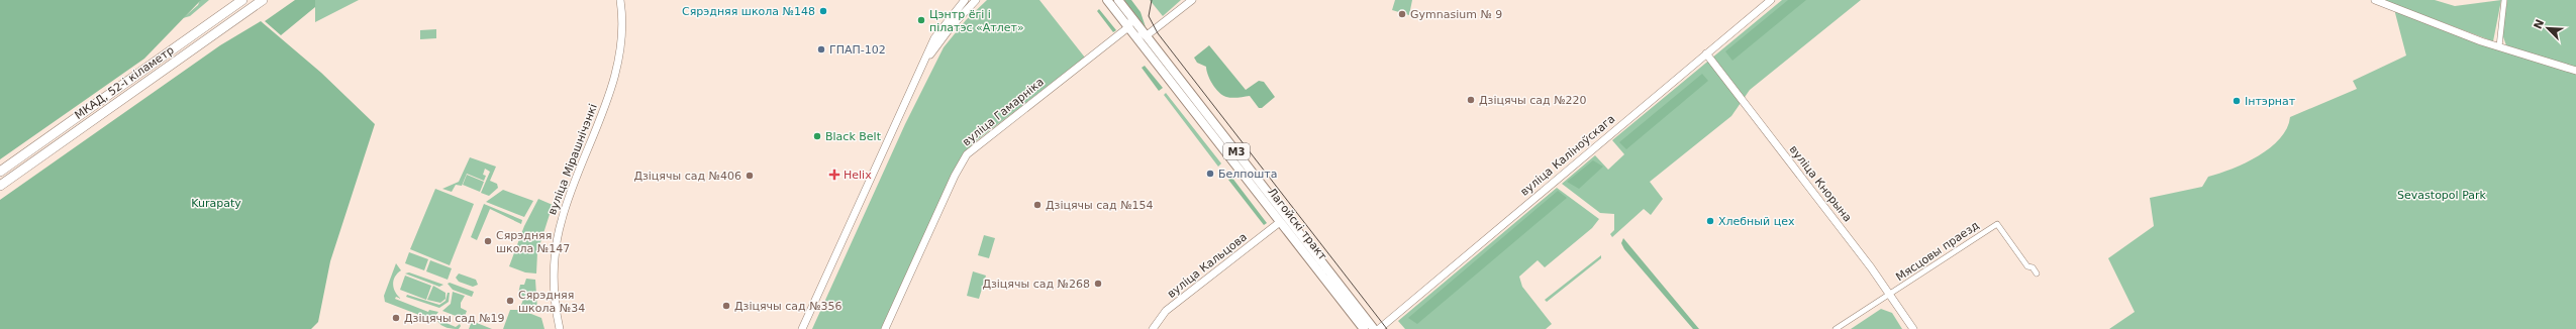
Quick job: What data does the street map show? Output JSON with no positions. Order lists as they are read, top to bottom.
{
  "streets": {
    "highway": ["МКАД, 52-і кіламетр"],
    "main road": [
      "вуліца Гамарніка",
      "М3",
      "вуліца Каліноўскага",
      "вуліца Мірашнічэнкі",
      "вуліца Кнорына",
      "Лагойскі тракт",
      "вуліца Кальцова"
    ],
    "street": ["Мясцовы праезд"]
  },
  "crossings": [
    ["вуліца Гамарніка", "Лагойскі тракт"],
    ["вуліца Каліноўскага", "вуліца Кнорына"],
    ["вуліца Кнорына", "Мясцовы праезд"],
    ["Лагойскі тракт", "вуліца Кальцова"]
  ],
  "parks": ["Sevastopol Park", "Kurapaty"],
  "places": {
    "other": [
      "Сярэдняя школа №148",
      "Gymnasium № 9",
      "Цэнтр ёгі і пілатэс «Атлет»",
      "ГПАП-102",
      "Дзіцячы сад №220",
      "Інтэрнат",
      "Black Belt",
      "Белпошта",
      "Дзіцячы сад №406",
      "Дзіцячы сад №154",
      "Хлебный цех",
      "Сярэдняя школа №147",
      "Дзіцячы сад №268",
      "Сярэдняя школа №34",
      "Дзіцячы сад №356",
      "Дзіцячы сад №19"
    ],
    "health": ["Helix"]
  },
  "north": "top left"
}
